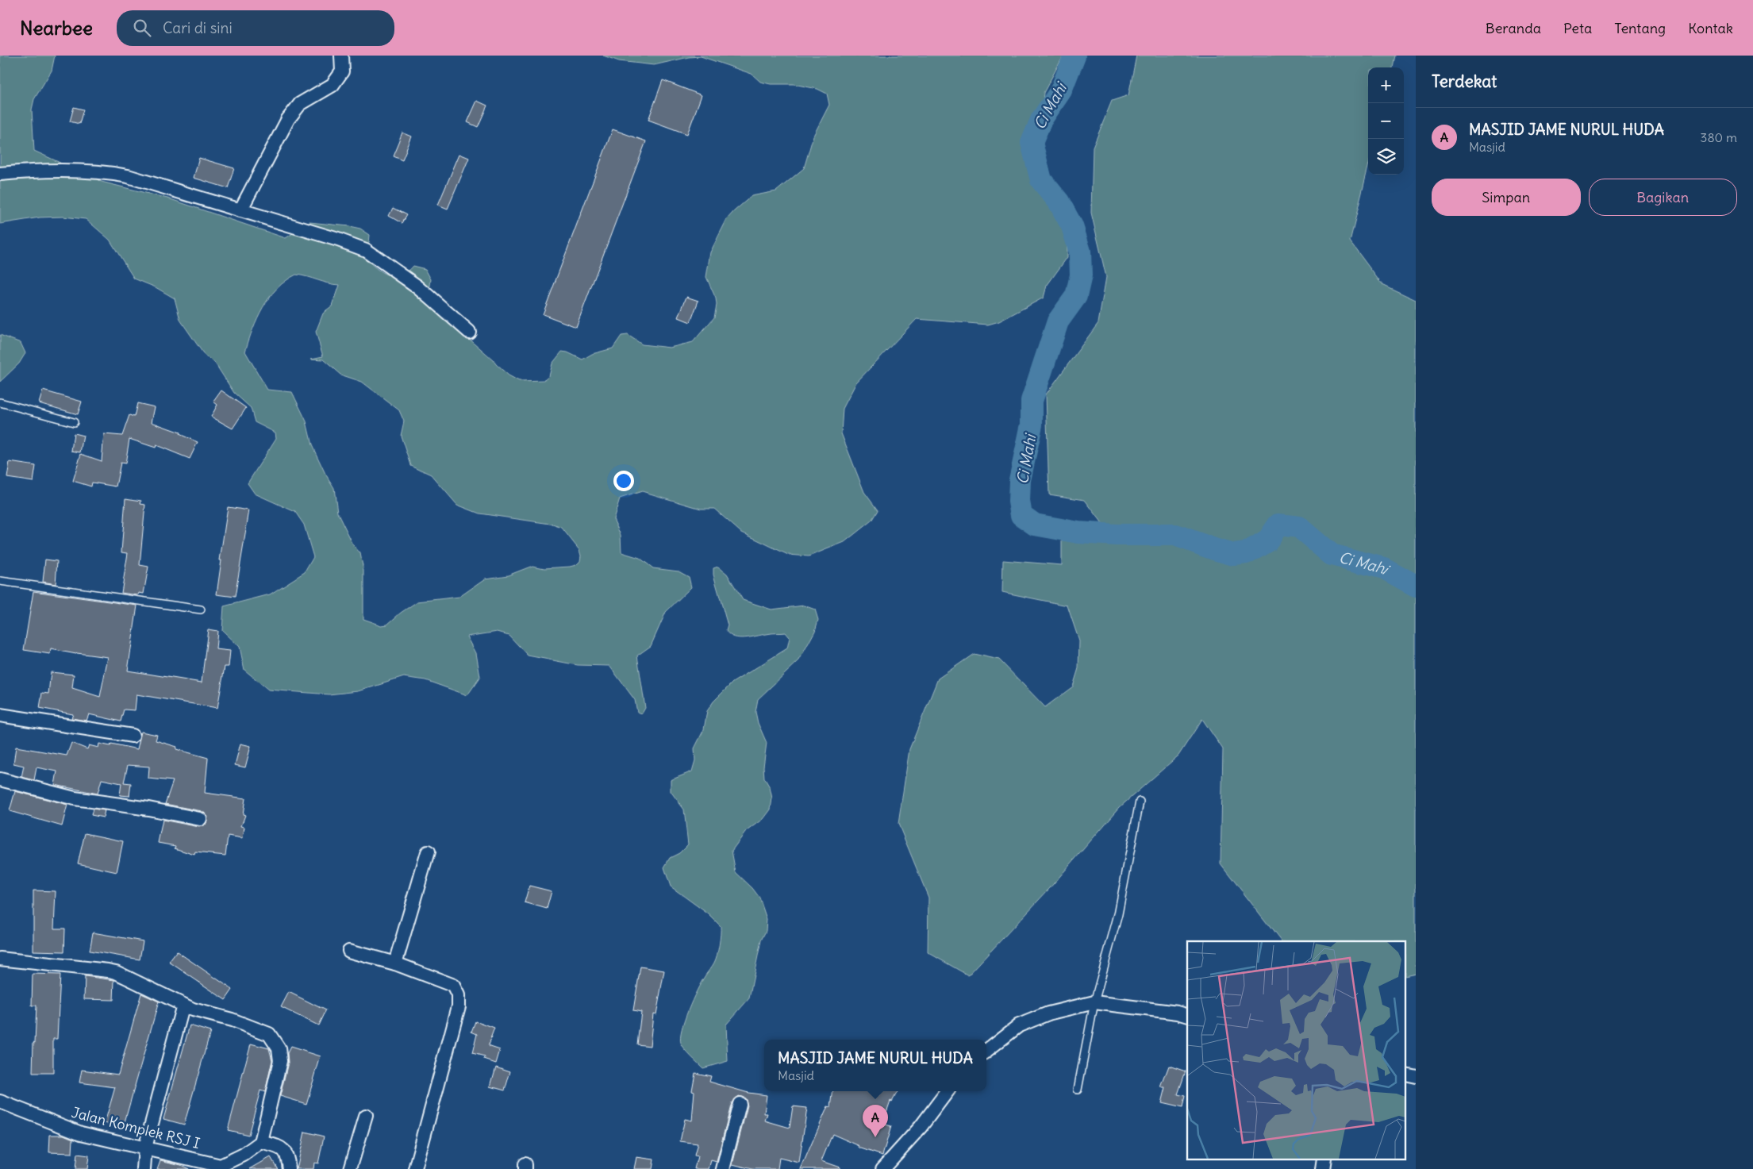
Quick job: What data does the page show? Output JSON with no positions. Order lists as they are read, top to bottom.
{
  "streets": {
    "street": ["Jalan Komplek RSJ I"]
  },
  "water": ["Ci Mahi"],
  "page": {
    "header": "Nearbee",
    "search": "Cari di sini",
    "nav": [
      "Beranda",
      "Peta",
      "Tentang",
      "Kontak"
    ],
    "heading": "Terdekat",
    "map_buttons": ["+", "−"],
    "list": [
      {
        "mark": "A",
        "name": "MASJID JAME NURUL HUDA",
        "note": "Masjid",
        "value": "380 m"
      }
    ],
    "buttons": ["Simpan", "Bagikan"],
    "popup": ["MASJID JAME NURUL HUDA", "Masjid"],
    "pins": "A"
  }
}
